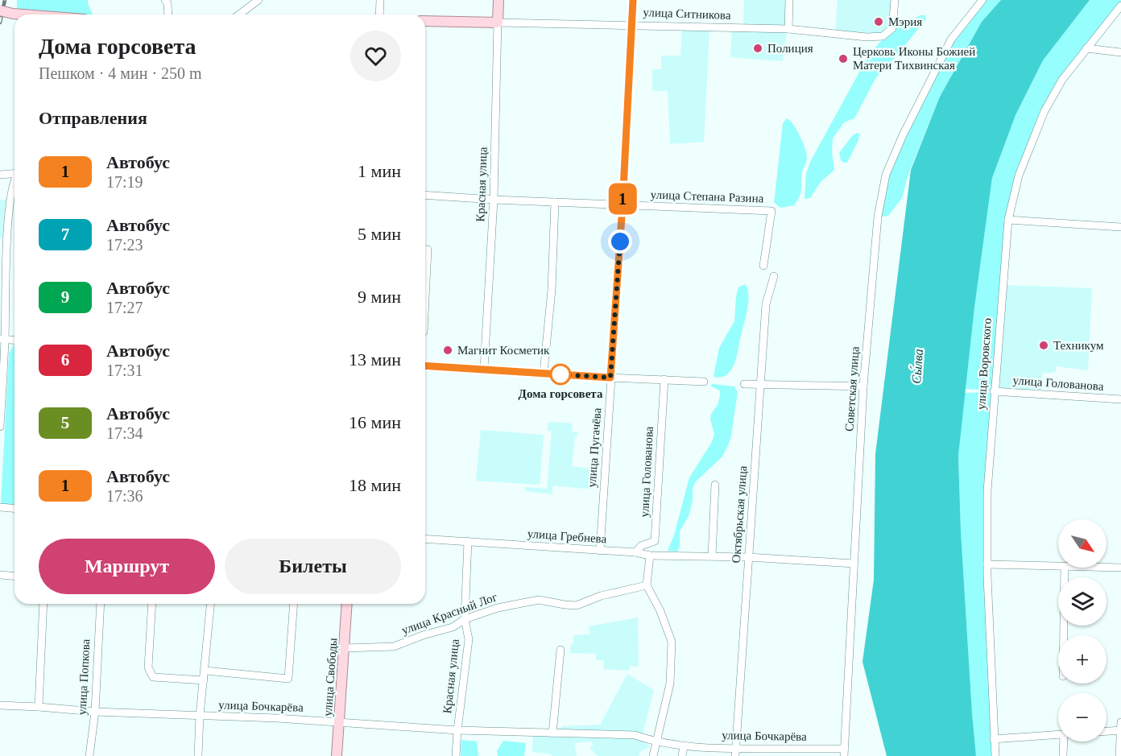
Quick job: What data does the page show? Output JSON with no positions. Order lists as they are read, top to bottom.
{
  "streets": {
    "main road": ["улица Ситникова", "Красная улица", "улица Свободы"],
    "street": [
      "улица Степана Разина",
      "улица Воровского",
      "улица Голованова",
      "Советская улица",
      "улица Пугачёва",
      "Октябрьская улица",
      "улица Гребнева",
      "улица Красный Лог",
      "улица Попкова",
      "улица Бочкарёва"
    ]
  },
  "crossings": [
    ["улица Ситникова", "Красная улица"],
    ["улица Ситникова", "улица Пугачёва"],
    ["Красная улица", "улица Степана Разина"],
    ["Красная улица", "улица Гребнева"],
    ["Красная улица", "улица Красный Лог"],
    ["Красная улица", "улица Бочкарёва"],
    ["улица Степана Разина", "улица Пугачёва"],
    ["улица Воровского", "улица Голованова"],
    ["улица Голованова", "улица Гребнева"],
    ["Советская улица", "улица Гребнева"],
    ["Советская улица", "улица Бочкарёва"],
    ["улица Пугачёва", "улица Гребнева"],
    ["Октябрьская улица", "улица Гребнева"],
    ["Октябрьская улица", "улица Бочкарёва"],
    ["улица Красный Лог", "улица Свободы"],
    ["улица Попкова", "улица Бочкарёва"],
    ["улица Свободы", "улица Бочкарёва"]
  ],
  "water": ["Сы́лва"],
  "places": [
    "Мэрия",
    "Полиция",
    "Церковь Иконы Божией Матери Тихвинская",
    "Техникум",
    "Магнит Косметик",
    "Дома горсовета"
  ],
  "lines": ["bus line 1"],
  "north": "bottom right",
  "page": {
    "on_map": "1",
    "heading": [
      ["Дома горсовета", "Пешком · 4 мин · 250 m"],
      "Отправления"
    ],
    "list": [
      {
        "mark": "1",
        "name": "Автобус",
        "note": "17:19",
        "value": "1 мин"
      },
      {
        "mark": "7",
        "name": "Автобус",
        "note": "17:23",
        "value": "5 мин"
      },
      {
        "mark": "9",
        "name": "Автобус",
        "note": "17:27",
        "value": "9 мин"
      },
      {
        "mark": "6",
        "name": "Автобус",
        "note": "17:31",
        "value": "13 мин"
      },
      {
        "mark": "5",
        "name": "Автобус",
        "note": "17:34",
        "value": "16 мин"
      },
      {
        "mark": "1",
        "name": "Автобус",
        "note": "17:36",
        "value": "18 мин"
      }
    ],
    "map_buttons": ["+", "−"],
    "buttons": ["Маршрут", "Билеты"]
  }
}
